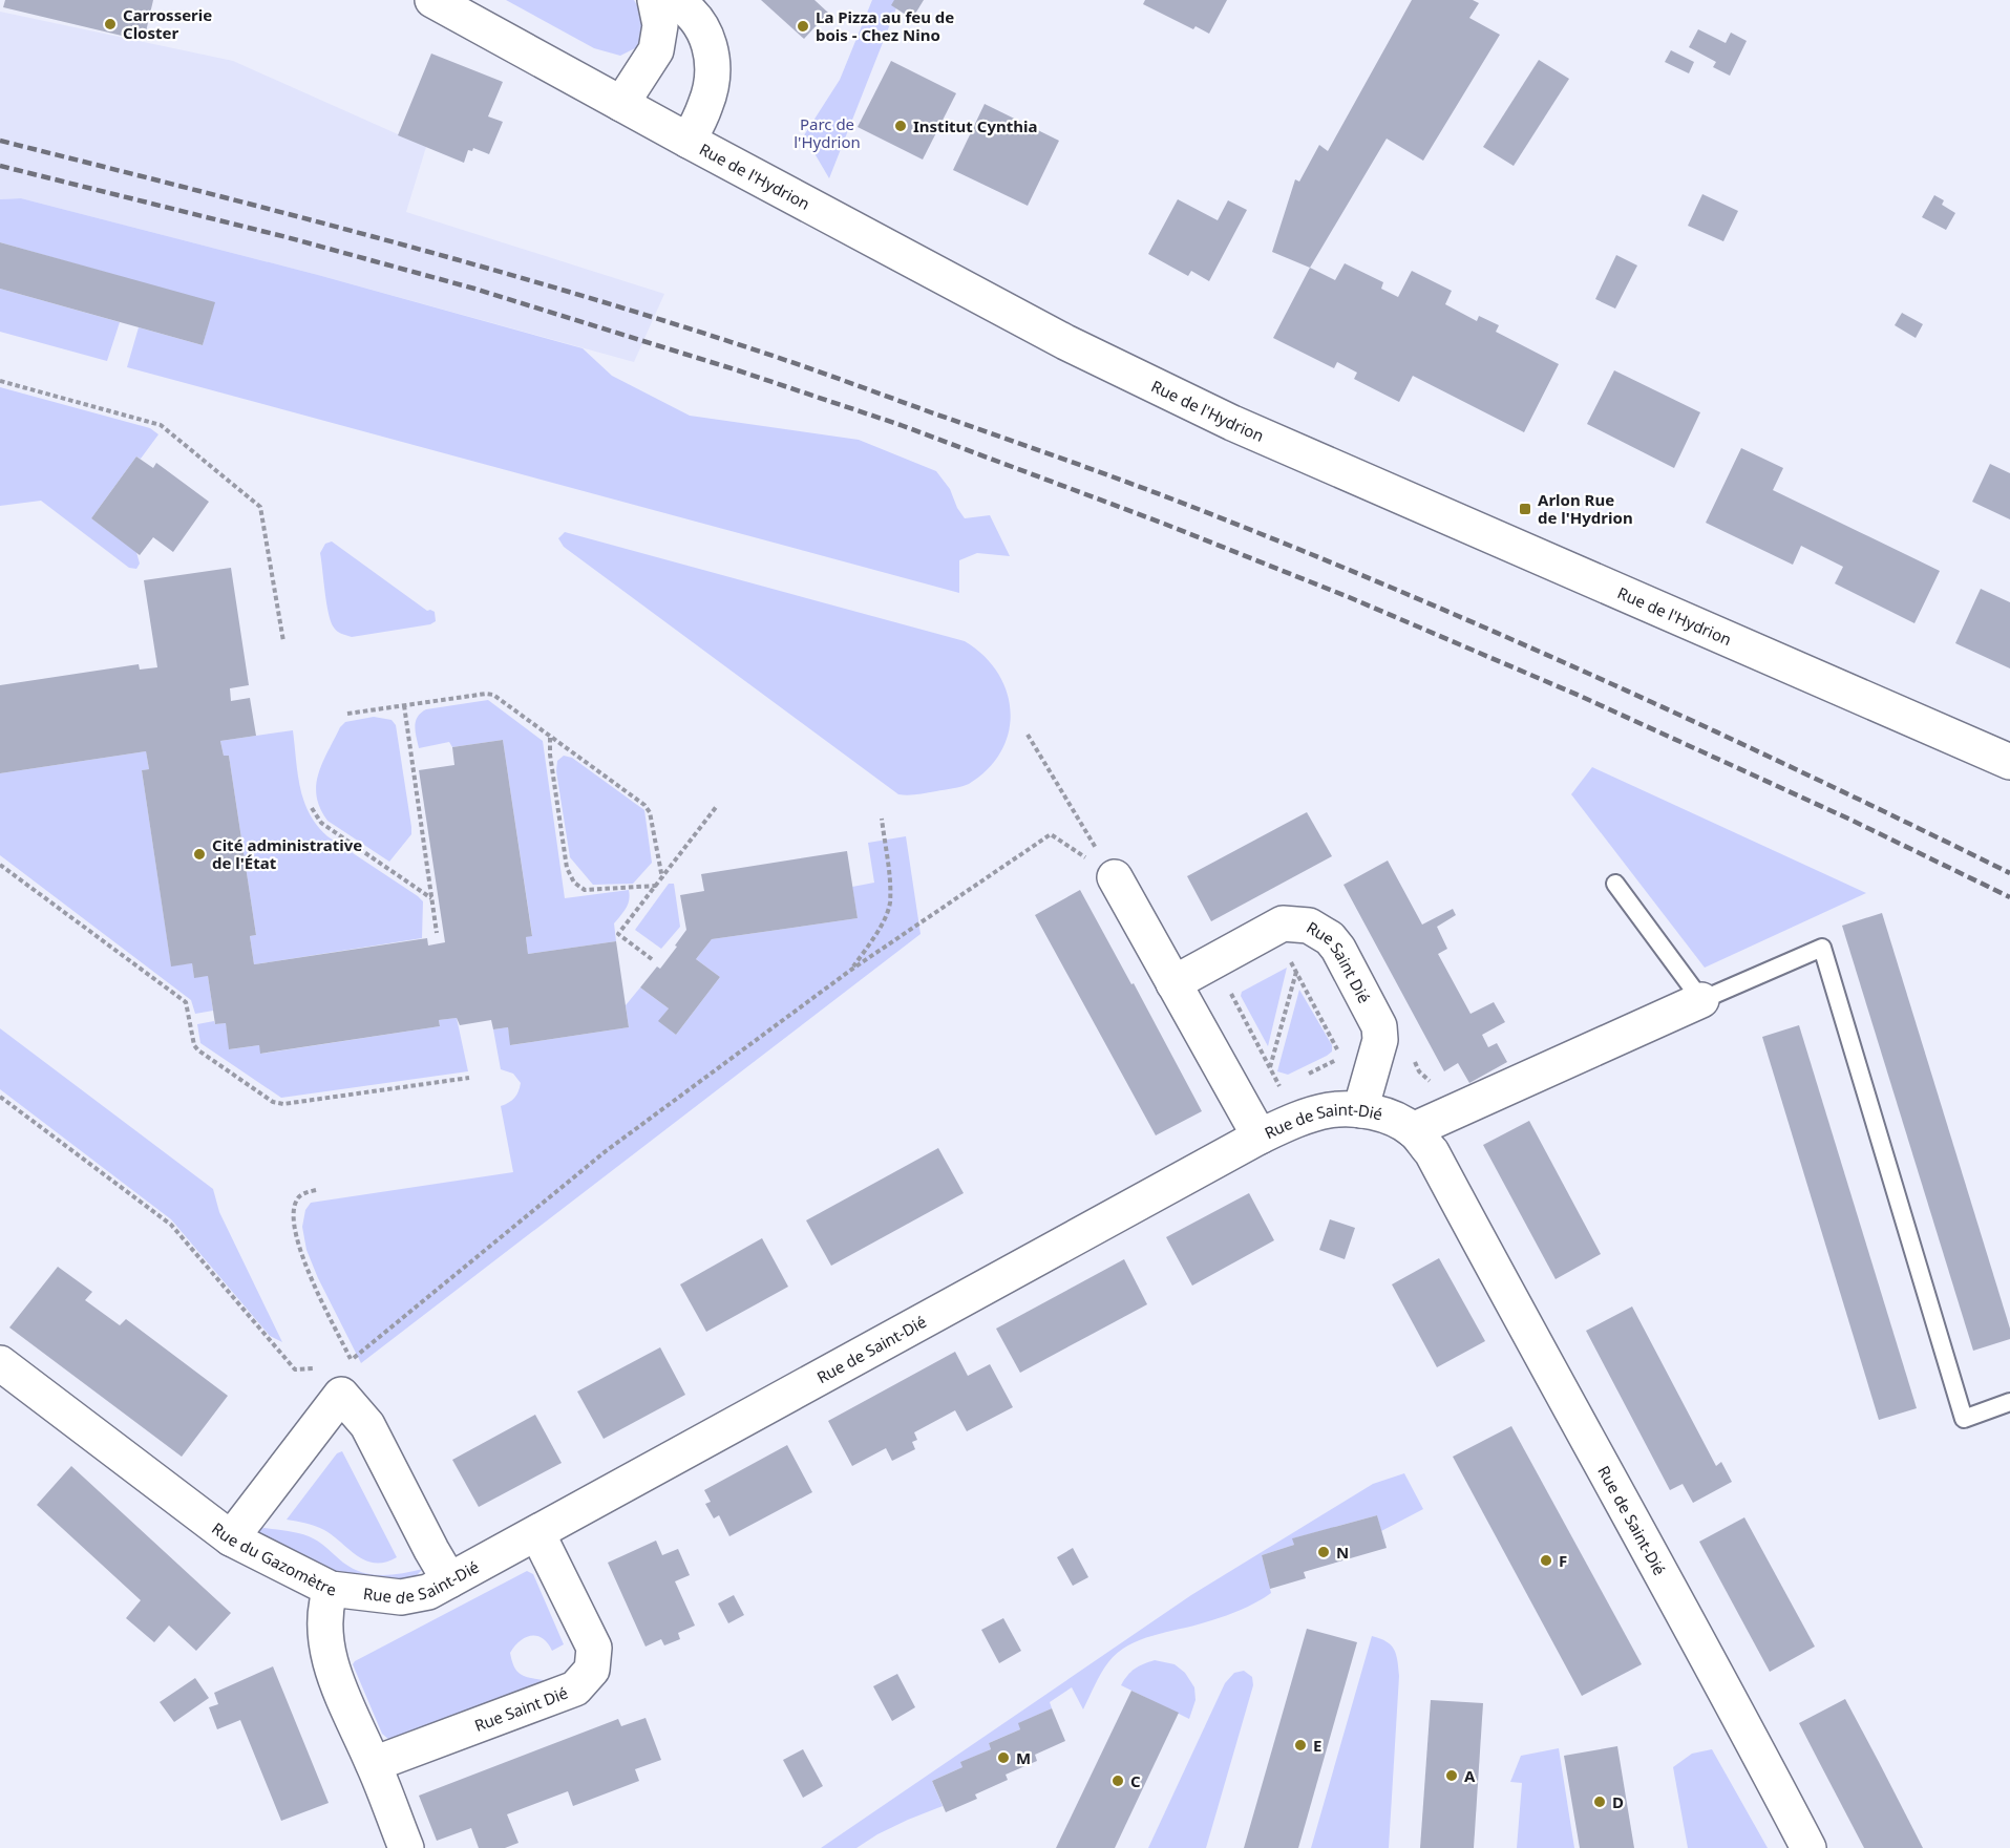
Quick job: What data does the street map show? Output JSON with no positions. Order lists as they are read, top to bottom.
{
  "streets": {
    "street": [
      "Rue de l'Hydrion",
      "Rue Saint Dié",
      "Rue de Saint-Dié",
      "Rue du Gazomètre"
    ]
  },
  "crossings": [
    ["Rue Saint Dié", "Rue de Saint-Dié"],
    ["Rue Saint Dié", "Rue du Gazomètre"],
    ["Rue de Saint-Dié", "Rue du Gazomètre"]
  ],
  "parks": ["Parc de l'Hydrion"],
  "places": {
    "other": [
      "Carrosserie Closter",
      "La Pizza au feu de bois - Chez Nino",
      "Institut Cynthia",
      "Cité administrative de l'État",
      "N",
      "F",
      "E",
      "M",
      "A",
      "C",
      "D"
    ],
    "transit": ["Arlon Rue de l'Hydrion"]
  }
}
